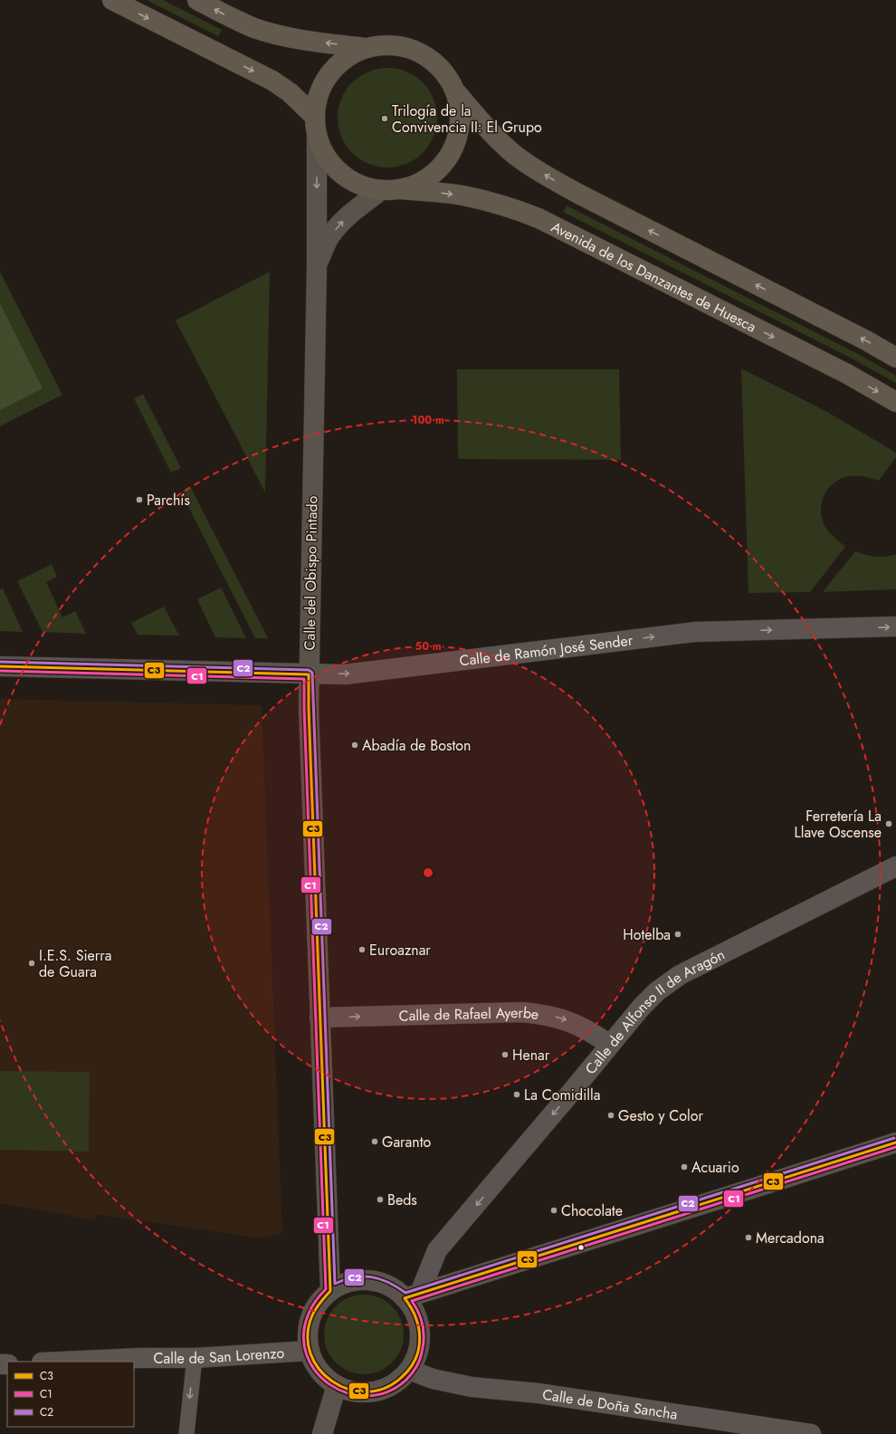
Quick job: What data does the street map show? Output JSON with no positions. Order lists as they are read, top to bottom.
{
  "streets": {
    "main road": ["Avenida de los Danzantes de Huesca"],
    "street": [
      "Calle del Obispo Pintado",
      "Calle de Ramón José Sender",
      "Calle de Alfonso II de Aragón",
      "Calle de Rafael Ayerbe",
      "Calle de San Lorenzo",
      "Calle de Doña Sancha"
    ]
  },
  "crossings": [
    ["Avenida de los Danzantes de Huesca", "Calle del Obispo Pintado"],
    ["Calle del Obispo Pintado", "Calle de Ramón José Sender"],
    ["Calle del Obispo Pintado", "Calle de Alfonso II de Aragón"],
    ["Calle del Obispo Pintado", "Calle de Rafael Ayerbe"],
    ["Calle del Obispo Pintado", "Calle de San Lorenzo"],
    ["Calle del Obispo Pintado", "Calle de Doña Sancha"],
    ["Calle de Alfonso II de Aragón", "Calle de Rafael Ayerbe"],
    ["Calle de Alfonso II de Aragón", "Calle de San Lorenzo"],
    ["Calle de Alfonso II de Aragón", "Calle de Doña Sancha"],
    ["Calle de San Lorenzo", "Calle de Doña Sancha"]
  ],
  "one_way": ["Calle de Ramón José Sender", "Calle de Alfonso II de Aragón", "Calle de Rafael Ayerbe"],
  "places": [
    "Trilogía de la Convivencia II: El Grupo",
    "Parchís",
    "Abadía de Boston",
    "Ferretería La Llave Oscense",
    "Hotelba",
    "Euroaznar",
    "I.E.S. Sierra de Guara",
    "Henar",
    "La Comidilla",
    "Gesto y Color",
    "Garanto",
    "Acuario",
    "Beds",
    "Chocolate",
    "Mercadona"
  ],
  "lines": ["transit line C2", "transit line C3", "transit line C1"],
  "legend": ["C3", "C1", "C2"],
  "rings": ["100 m", "50 m"]
}
